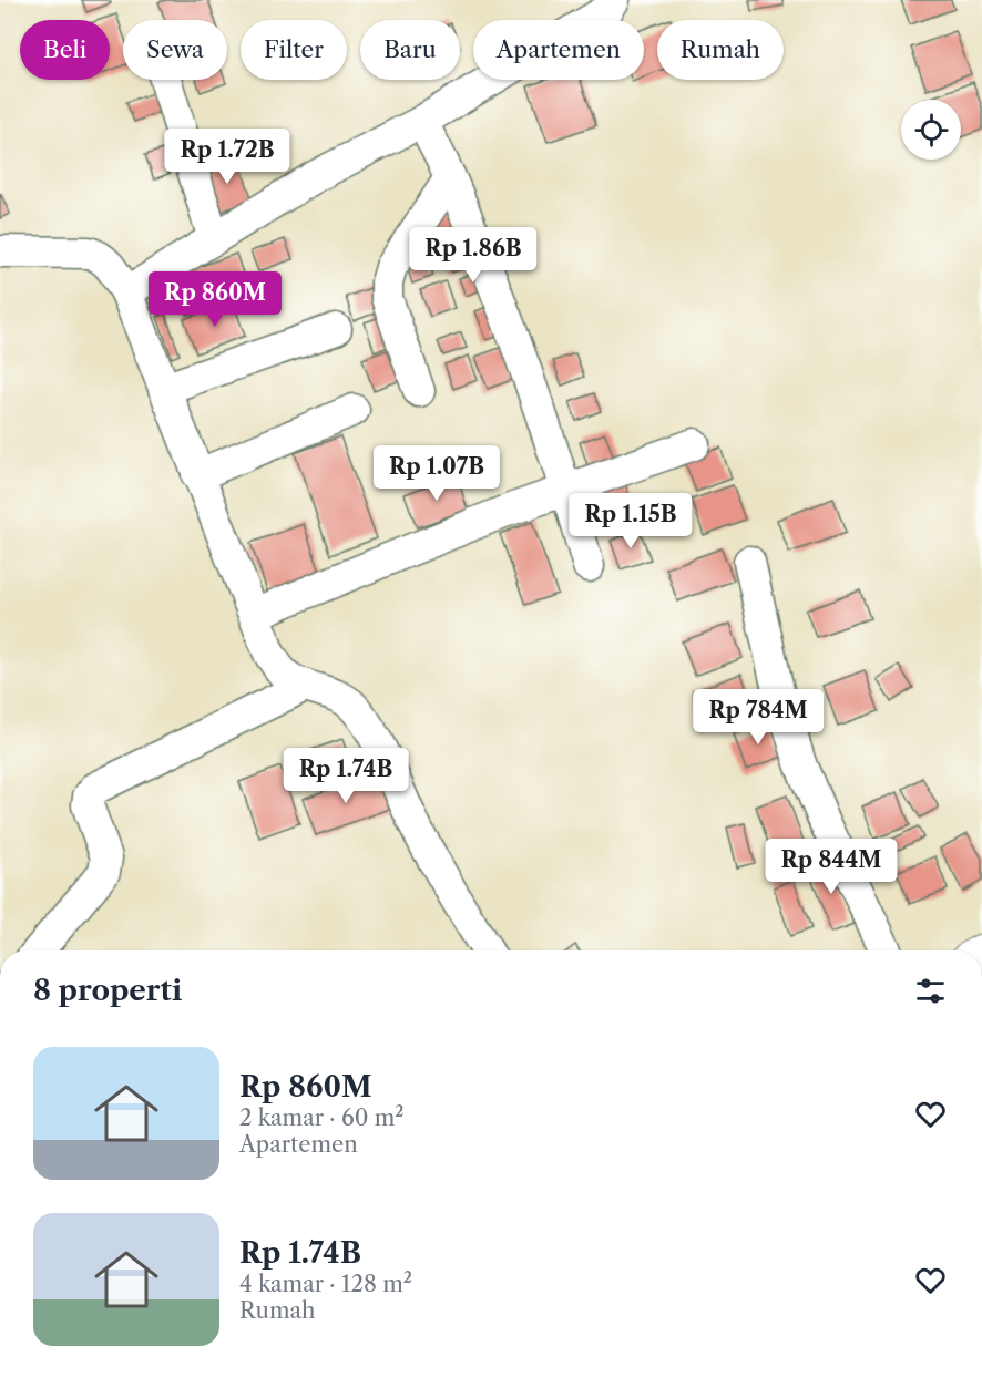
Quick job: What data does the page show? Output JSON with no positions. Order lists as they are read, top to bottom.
{
  "page": {
    "chip": [
      "Beli",
      "Sewa",
      "Filter",
      "Baru",
      "Apartemen",
      "Rumah"
    ],
    "price": [
      "Rp 1.72B",
      "Rp 1.86B",
      "Rp 860M",
      "Rp 1.07B",
      "Rp 1.15B",
      "Rp 784M",
      "Rp 1.74B",
      "Rp 844M"
    ],
    "heading": "8 properti",
    "list": [
      {
        "name": "Rp 860M",
        "note": "2 kamar · 60 m² · Apartemen"
      },
      {
        "name": "Rp 1.74B",
        "note": "4 kamar · 128 m² · Rumah"
      }
    ]
  }
}
